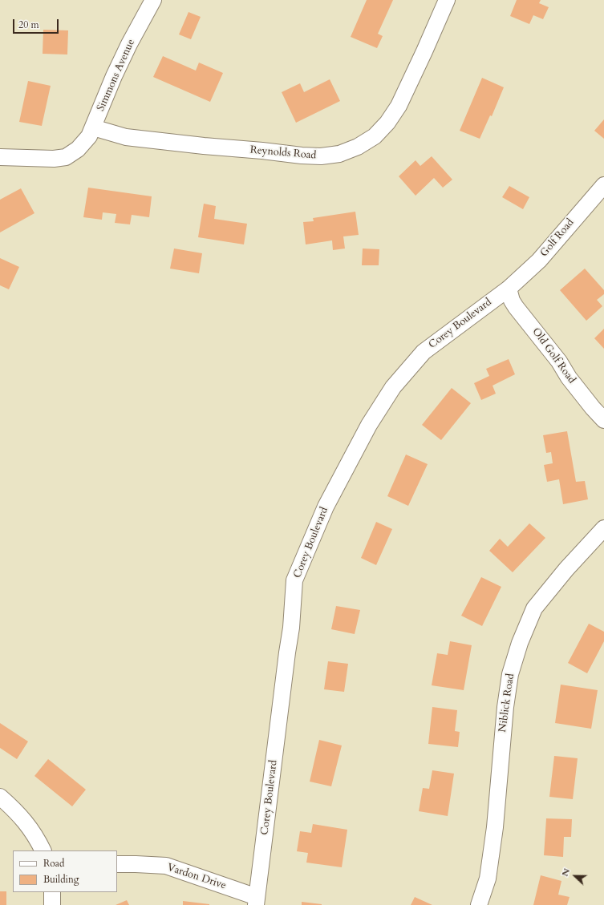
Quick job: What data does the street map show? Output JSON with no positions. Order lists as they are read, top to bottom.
{
  "streets": {
    "street": [
      "Simmons Avenue",
      "Reynolds Road",
      "Golf Road",
      "Corey Boulevard",
      "Old Golf Road",
      "Niblick Road",
      "Vardon Drive"
    ]
  },
  "crossings": [
    ["Simmons Avenue", "Reynolds Road"],
    ["Golf Road", "Corey Boulevard"],
    ["Golf Road", "Old Golf Road"],
    ["Corey Boulevard", "Old Golf Road"],
    ["Corey Boulevard", "Vardon Drive"]
  ],
  "legend": ["Road", "Building"],
  "scale_bar": "20 m",
  "north": "left"
}
